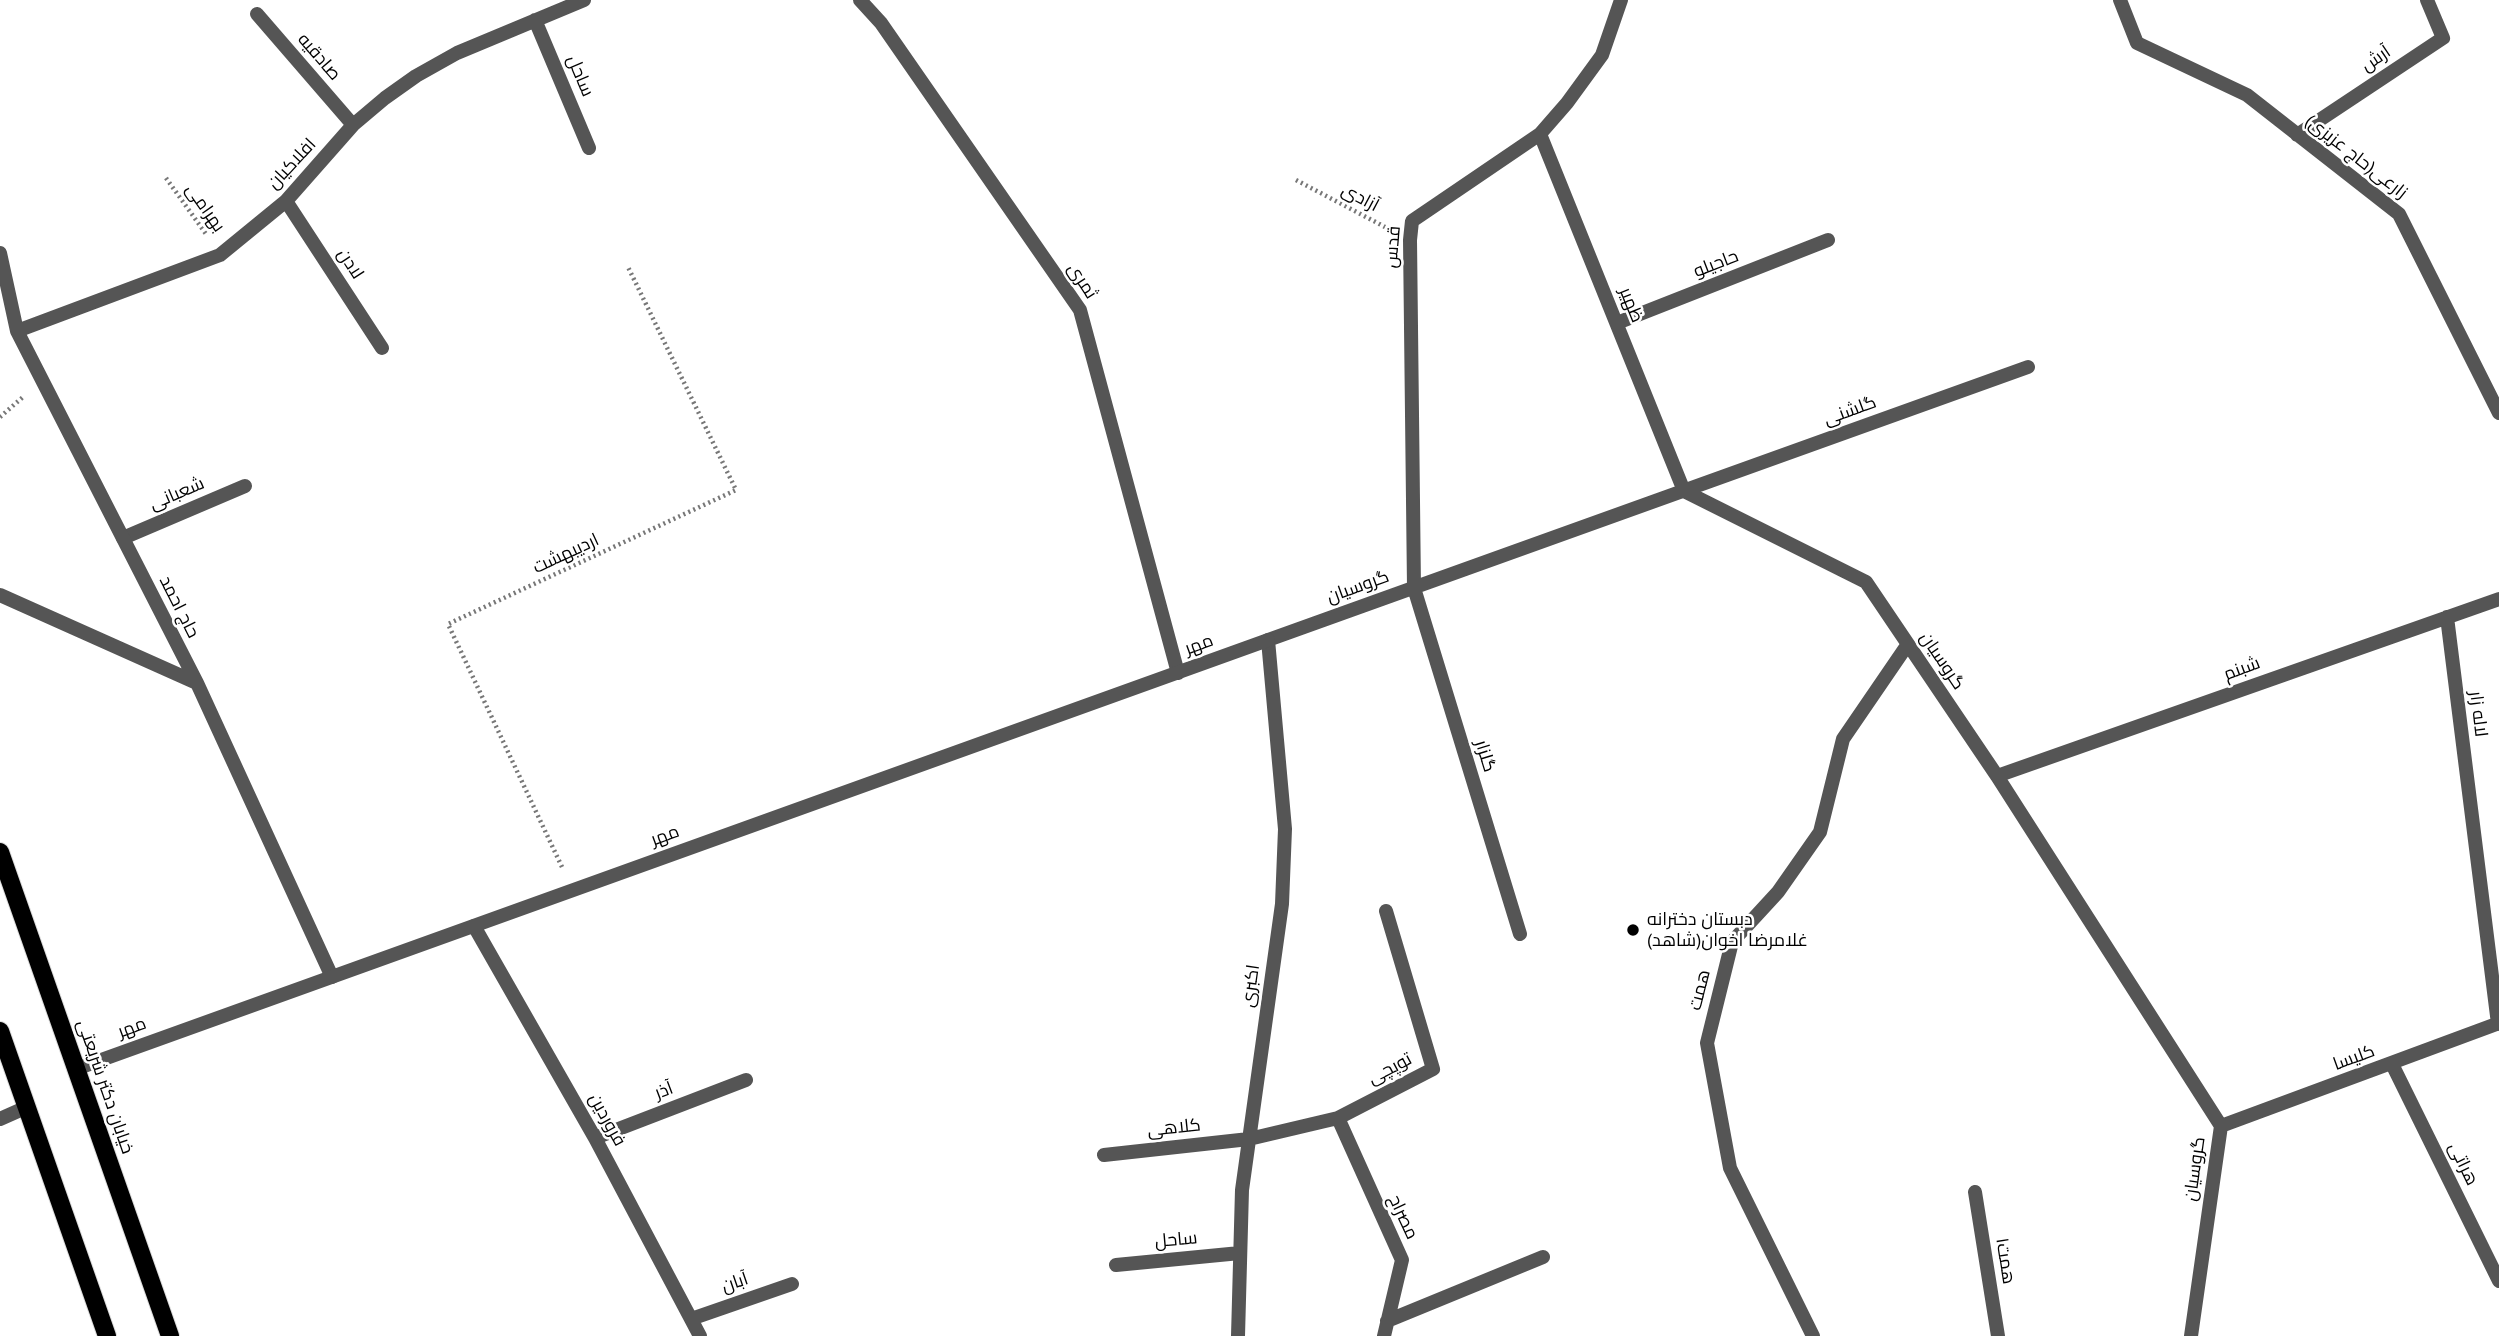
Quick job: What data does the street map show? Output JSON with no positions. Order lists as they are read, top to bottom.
{
  "streets": {
    "main road": ["خیابان دکتر شریعتی"],
    "street": [
      "صادقیه",
      "آرش",
      "ساحل",
      "زارعی(حاج عزیزی)",
      "افلاکیان",
      "قدس",
      "لادن",
      "حاجیلو",
      "ثمری",
      "ظهیر",
      "گلشنی",
      "شعبانی",
      "گروسیان",
      "حاج احمد",
      "مهر",
      "شبنم",
      "لاله زار",
      "گلزار",
      "اکبری",
      "همت",
      "کلیسا",
      "توپچی",
      "آذر",
      "فروردین",
      "کلاهی",
      "هراتی",
      "مصراح",
      "همت۱",
      "آبان"
    ],
    "path": ["آزادی", "بهرامی", "اردیبهشت"]
  },
  "crossings": [
    ["صادقیه", "افلاکیان"],
    ["آرش", "زارعی(حاج عزیزی)"],
    ["ساحل", "افلاکیان"],
    ["ساحل", "اکبری"],
    ["افلاکیان", "بهرامی"],
    ["افلاکیان", "لادن"],
    ["افلاکیان", "حاج احمد"],
    ["آزادی", "قدس"],
    ["قدس", "ظهیر"],
    ["قدس", "گروسیان"],
    ["قدس", "گلزار"],
    ["حاجیلو", "ظهیر"],
    ["ثمری", "مهر"],
    ["ظهیر", "گلشنی"],
    ["ظهیر", "گروسیان"],
    ["گلشنی", "گروسیان"],
    ["شعبانی", "حاج احمد"],
    ["اردیبهشت", "مهر"],
    ["گروسیان", "مهر"],
    ["گروسیان", "شبنم"],
    ["گروسیان", "گلزار"],
    ["گروسیان", "اکبری"],
    ["گروسیان", "همت"],
    ["گروسیان", "کلیسا"],
    ["حاج احمد", "مهر"],
    ["مهر", "اکبری"],
    ["مهر", "خیابان دکتر شریعتی"],
    ["مهر", "فروردین"],
    ["شبنم", "لاله زار"],
    ["لاله زار", "کلیسا"],
    ["اکبری", "توپچی"],
    ["اکبری", "کلاهی"],
    ["کلیسا", "هراتی"],
    ["توپچی", "کلاهی"],
    ["توپچی", "مصراح"],
    ["آذر", "فروردین"],
    ["فروردین", "آبان"]
  ],
  "places": ["دبستان دخترانه غلامرضا اخوان(شاهد)"]
}
